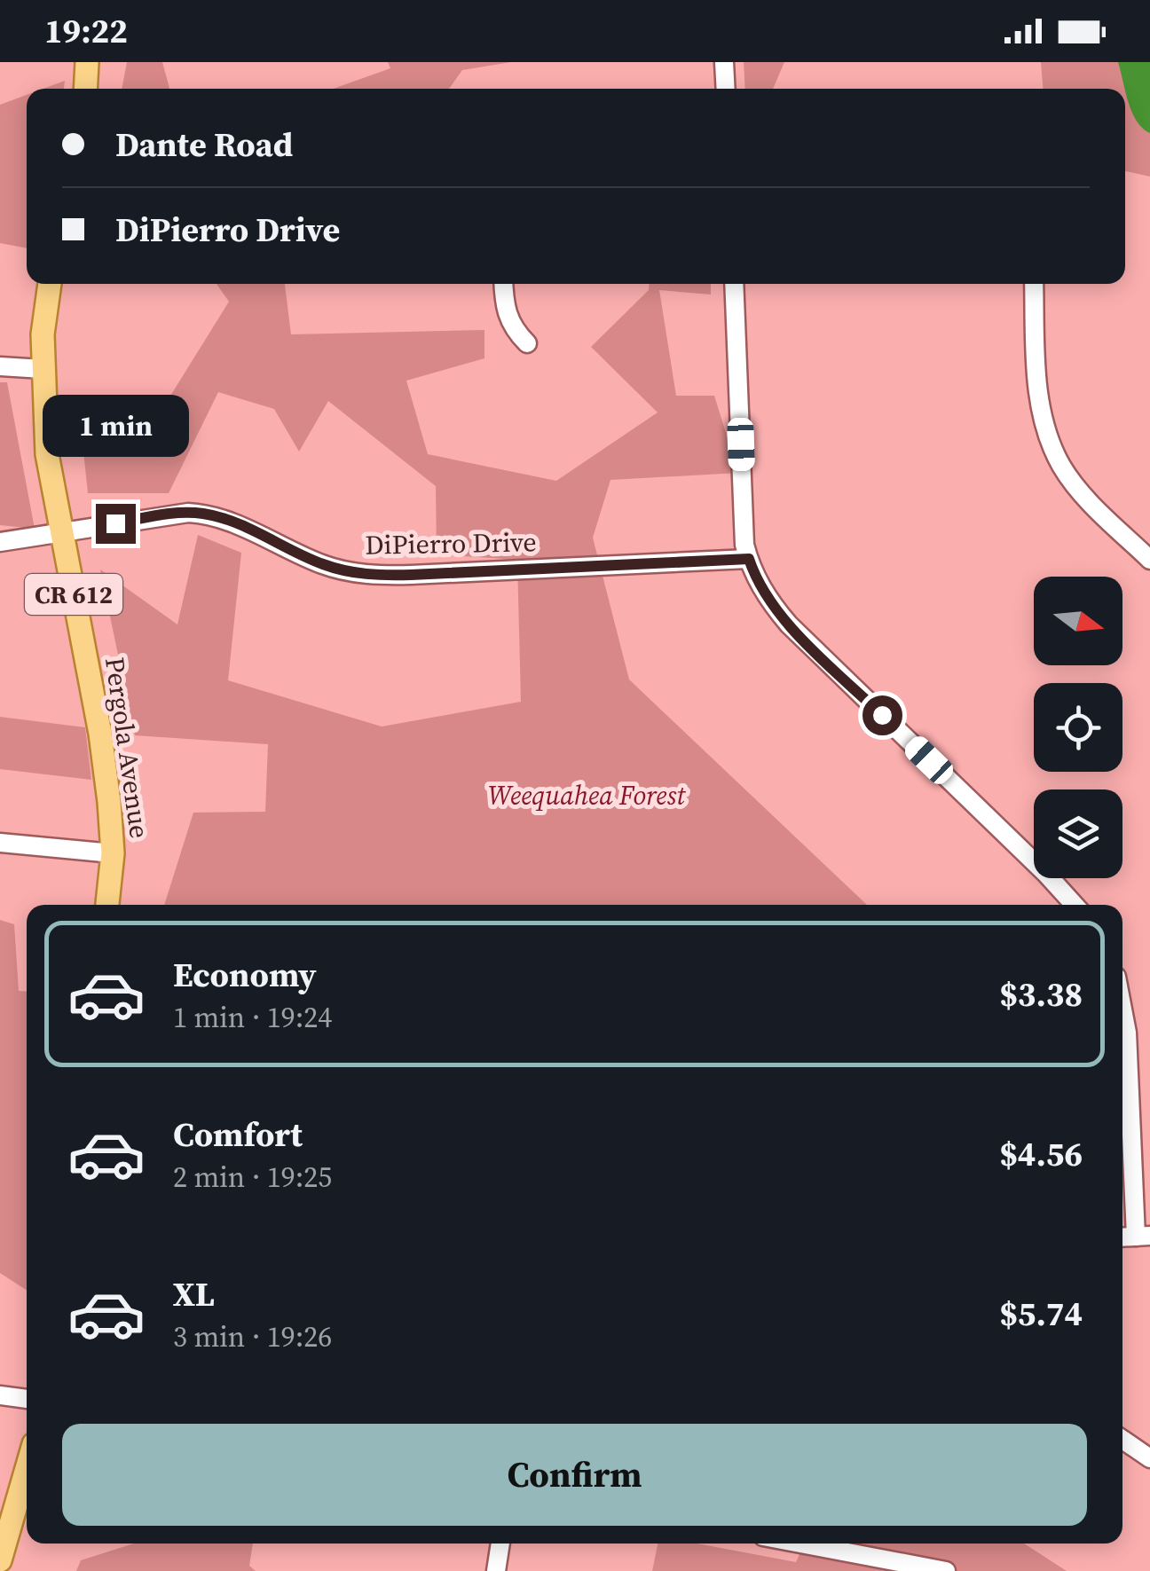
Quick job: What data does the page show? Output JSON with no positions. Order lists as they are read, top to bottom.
{
  "streets": {
    "main road": ["CR 612", "Pergola Avenue"],
    "street": ["DiPierro Drive"]
  },
  "crossings": [
    ["DiPierro Drive", "Pergola Avenue"]
  ],
  "parks": ["Weequahea Forest"],
  "north": "right",
  "page": {
    "status": "19:22",
    "banner": ["Dante Road", "DiPierro Drive"],
    "bubble": "1 min",
    "list": [
      {
        "name": "Economy",
        "note": "1 min · 19:24",
        "value": "$3.38"
      },
      {
        "name": "Comfort",
        "note": "2 min · 19:25",
        "value": "$4.56"
      },
      {
        "name": "XL",
        "note": "3 min · 19:26",
        "value": "$5.74"
      }
    ],
    "buttons": "Confirm"
  }
}
